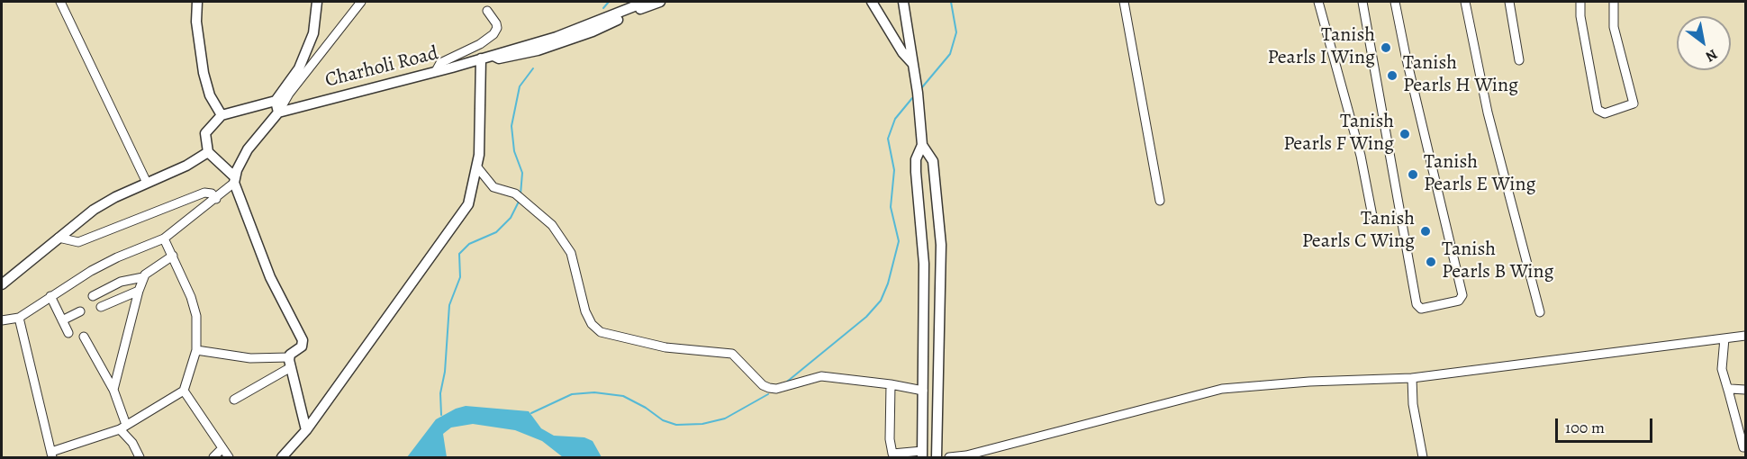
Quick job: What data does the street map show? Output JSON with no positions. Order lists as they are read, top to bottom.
{
  "streets": {
    "street": ["Charholi Road"]
  },
  "places": [
    "Tanish Pearls I Wing",
    "Tanish Pearls H Wing",
    "Tanish Pearls F Wing",
    "Tanish Pearls E Wing",
    "Tanish Pearls C Wing",
    "Tanish Pearls B Wing"
  ],
  "scale_bar": "100 m",
  "north": "bottom right"
}
